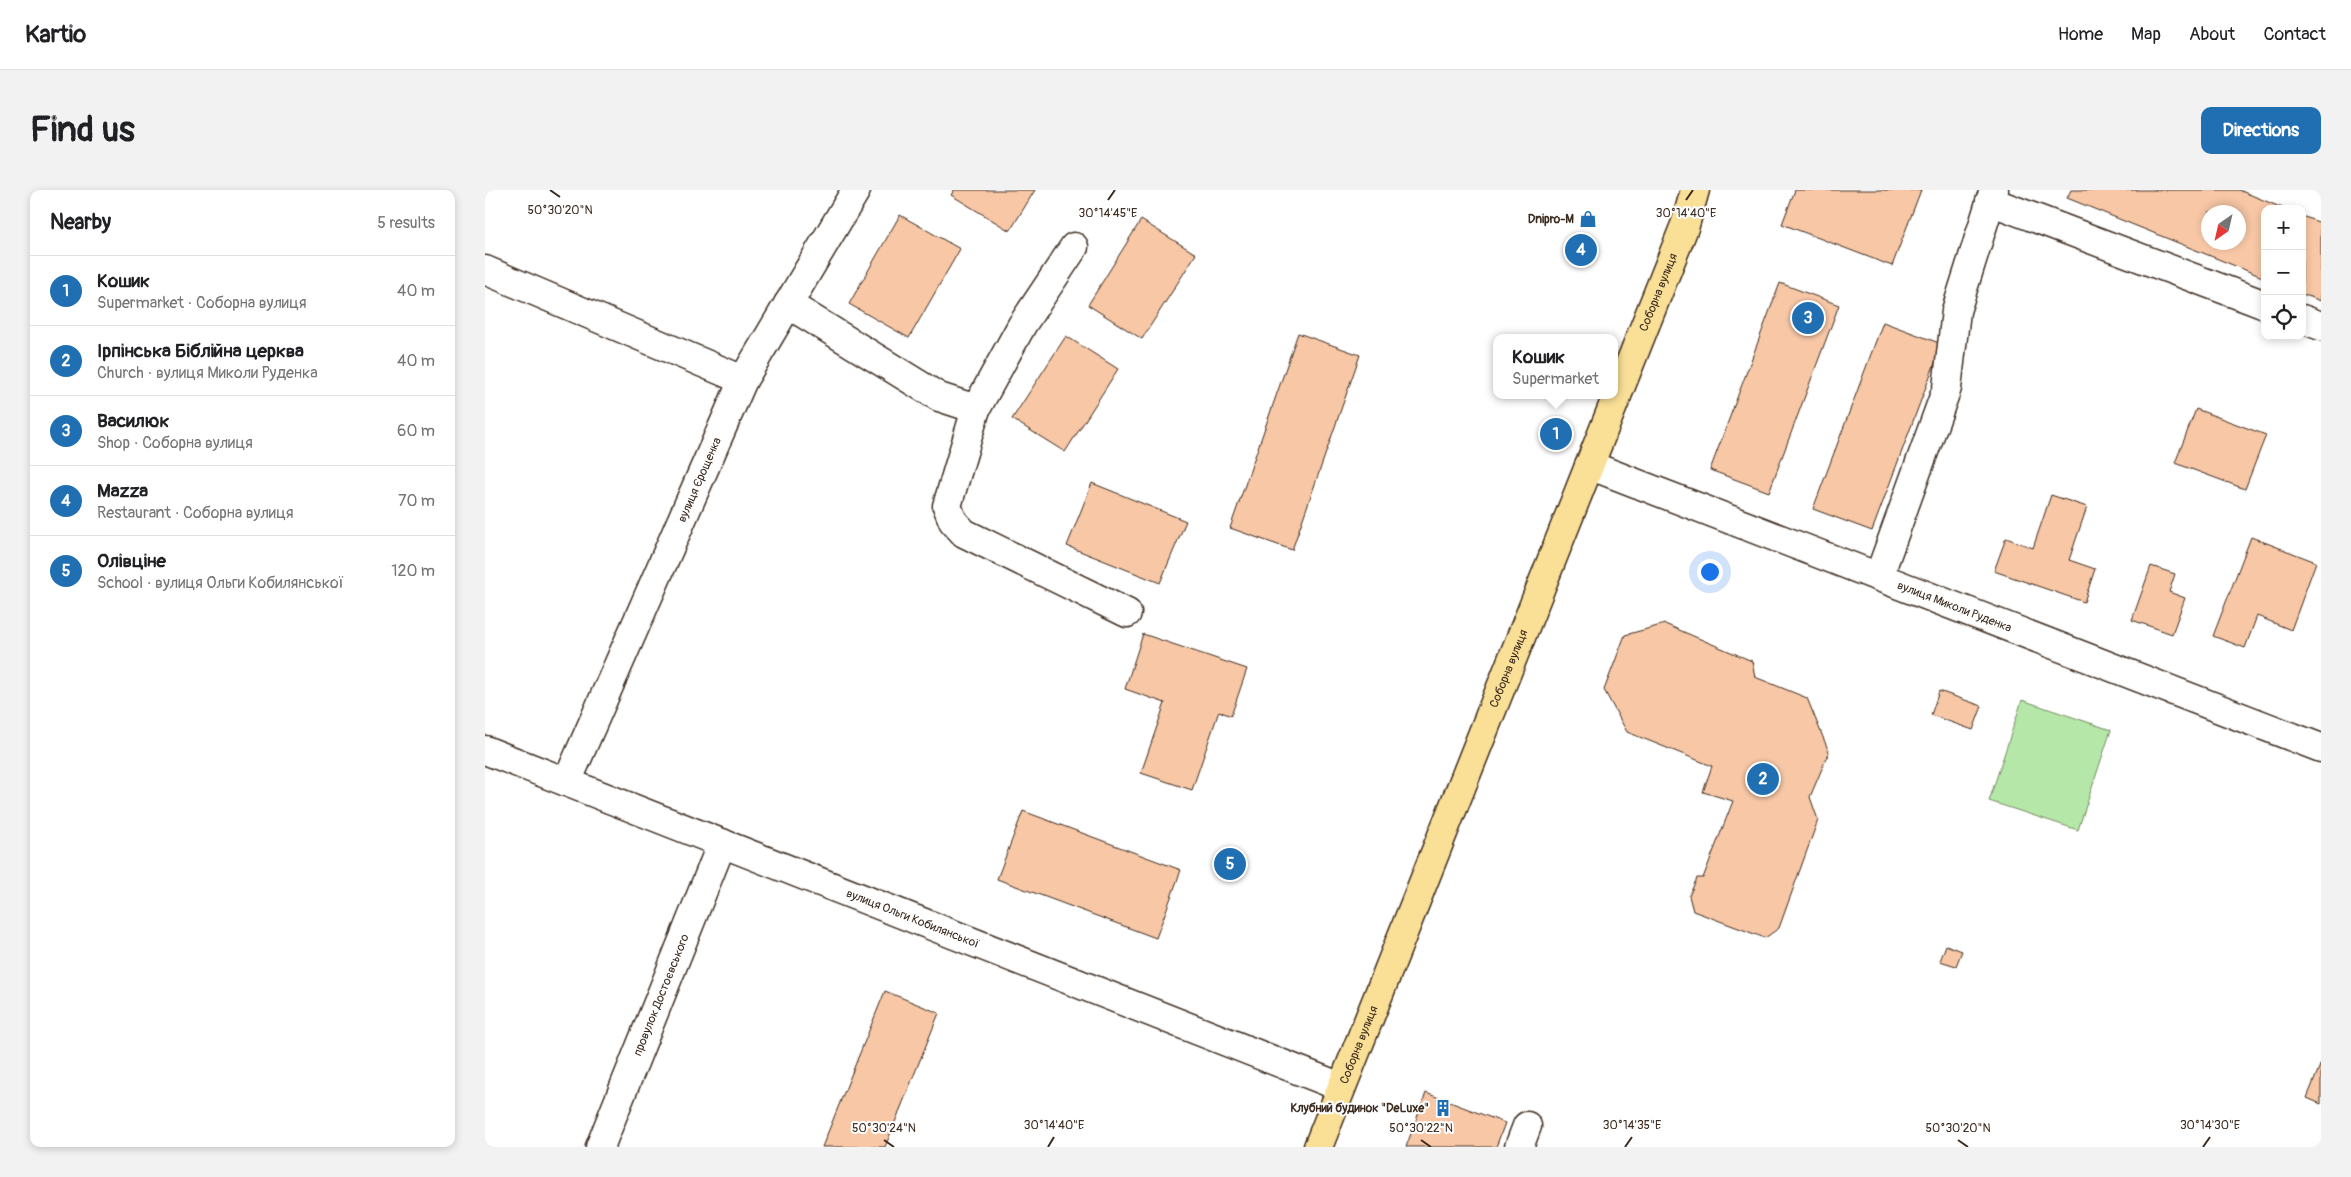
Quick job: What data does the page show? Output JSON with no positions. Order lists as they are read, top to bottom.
{
  "streets": {
    "main road": ["Соборна вулиця"],
    "street": [
      "вулиця Єрощенка",
      "вулиця Миколи Руденка",
      "вулиця Ольги Кобилянської",
      "провулок Достоєвського"
    ]
  },
  "crossings": [
    ["Соборна вулиця", "вулиця Миколи Руденка"],
    ["Соборна вулиця", "вулиця Ольги Кобилянської"],
    ["вулиця Єрощенка", "вулиця Ольги Кобилянської"],
    ["вулиця Ольги Кобилянської", "провулок Достоєвського"]
  ],
  "places": {
    "shop": ["Dnipro-M"],
    "building": ["Клубний будинок \"DeLuxe\""]
  },
  "north": "bottom left",
  "page": {
    "header": "Kartio",
    "nav": [
      "Home",
      "Map",
      "About",
      "Contact"
    ],
    "buttons": "Directions",
    "title": "Find us",
    "heading": ["Nearby", "5 results"],
    "map_buttons": ["+", "−"],
    "pins": [
      "4",
      "3",
      "1",
      "2",
      "5"
    ],
    "list": [
      {
        "mark": "1",
        "name": "Кошик",
        "note": "Supermarket · Соборна вулиця",
        "value": "40 m"
      },
      {
        "mark": "2",
        "name": "Ірпінська Біблійна церква",
        "note": "Church · вулиця Миколи Руденка",
        "value": "40 m"
      },
      {
        "mark": "3",
        "name": "Василюк",
        "note": "Shop · Соборна вулиця",
        "value": "60 m"
      },
      {
        "mark": "4",
        "name": "Mazza",
        "note": "Restaurant · Соборна вулиця",
        "value": "70 m"
      },
      {
        "mark": "5",
        "name": "Олівціне",
        "note": "School · вулиця Ольги Кобилянської",
        "value": "120 m"
      }
    ],
    "popup": ["Кошик", "Supermarket"]
  },
  "coordinates": [
    "50°30'20\"N",
    "30°14'45\"E",
    "30°14'40\"E",
    "30°14'35\"E",
    "30°14'30\"E",
    "50°30'24\"N",
    "50°30'22\"N"
  ]
}
